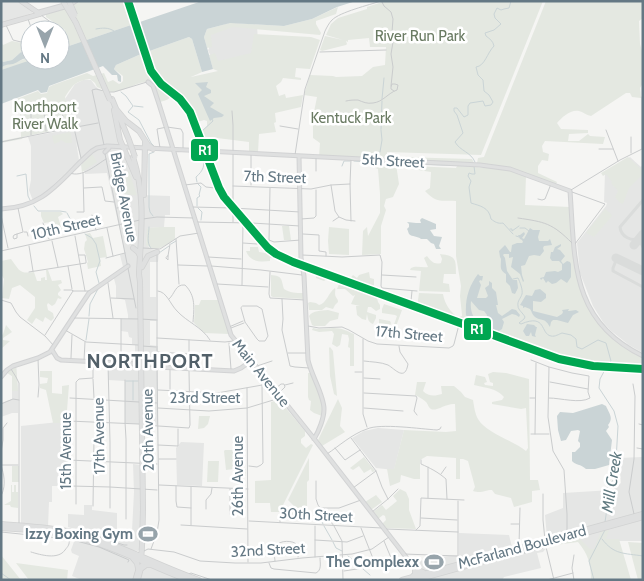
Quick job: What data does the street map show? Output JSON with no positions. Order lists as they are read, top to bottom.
{
  "streets": {
    "highway": ["McFarland Boulevard"],
    "main road": ["5th Street", "Main Avenue"],
    "street": [
      "7th Street",
      "Bridge Avenue",
      "10th Street",
      "17th Street",
      "23rd Street",
      "20th Avenue",
      "17th Avenue",
      "15th Avenue",
      "26th Avenue",
      "30th Street",
      "32nd Street"
    ]
  },
  "crossings": [
    ["5th Street", "Main Avenue"],
    ["Bridge Avenue", "10th Street"],
    ["Bridge Avenue", "Main Avenue"],
    ["10th Street", "Main Avenue"],
    ["Main Avenue", "23rd Street"],
    ["Main Avenue", "30th Street"],
    ["Main Avenue", "McFarland Boulevard"],
    ["Main Avenue", "32nd Street"],
    ["23rd Street", "20th Avenue"],
    ["23rd Street", "26th Avenue"],
    ["20th Avenue", "32nd Street"],
    ["26th Avenue", "30th Street"],
    ["26th Avenue", "32nd Street"]
  ],
  "districts": ["NORTHPORT"],
  "water": ["Mill Creek"],
  "parks": ["River Run Park", "Northport River Walk", "Kentuck Park"],
  "places": {
    "sports": ["Izzy Boxing Gym", "The Complexx"]
  },
  "lines": ["transit line R1"],
  "north": "bottom"
}
